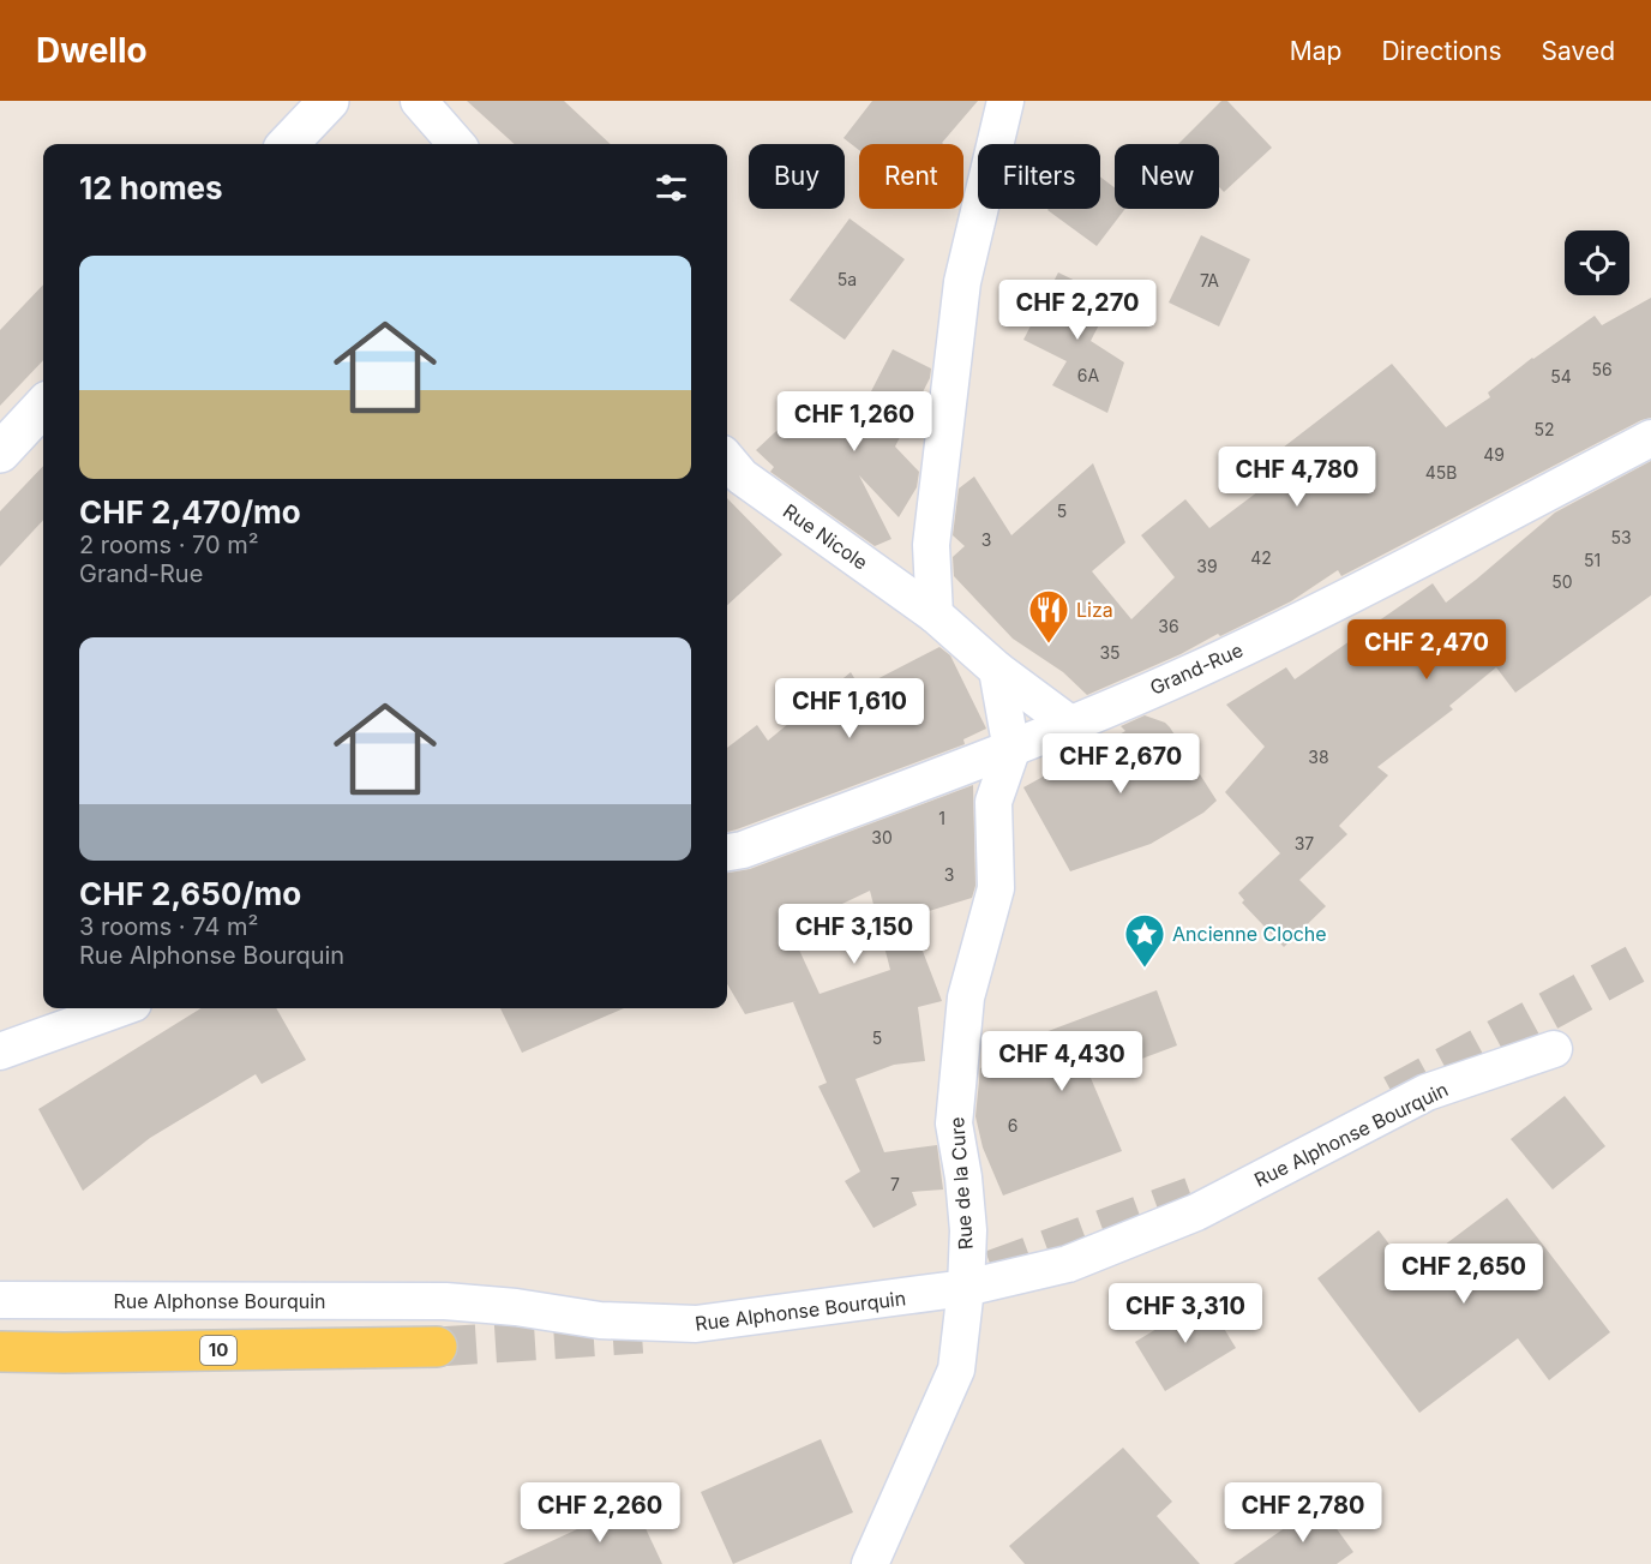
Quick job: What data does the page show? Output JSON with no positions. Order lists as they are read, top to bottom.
{
  "streets": {
    "main road": ["10"],
    "street": [
      "Rue Nicole",
      "Grand-Rue",
      "Rue Alphonse Bourquin",
      "Rue de la Cure"
    ]
  },
  "crossings": [
    ["Rue Nicole", "Grand-Rue"],
    ["Grand-Rue", "Rue de la Cure"],
    ["Rue Alphonse Bourquin", "Rue de la Cure"]
  ],
  "places": {
    "restaurant": ["Liza"],
    "place": ["Ancienne Cloche"]
  },
  "house_numbers": [
    "5a",
    "7A",
    "56",
    "6A",
    "54",
    "52",
    "49",
    "45B",
    "5",
    "53",
    "3",
    "42",
    "51",
    "39",
    "50",
    "36",
    "35",
    "38",
    "1",
    "30",
    "37",
    "3",
    "5",
    "6",
    "7"
  ],
  "page": {
    "header": "Dwello",
    "nav": ["Map", "Directions", "Saved"],
    "chip": [
      "Buy",
      "Rent",
      "Filters",
      "New"
    ],
    "heading": "12 homes",
    "list": [
      {
        "name": "CHF 2,470/mo",
        "note": "2 rooms · 70 m² · Grand-Rue"
      },
      {
        "name": "CHF 2,650/mo",
        "note": "3 rooms · 74 m² · Rue Alphonse Bourquin"
      }
    ],
    "price": [
      "CHF 2,270",
      "CHF 1,260",
      "CHF 4,780",
      "CHF 2,470",
      "CHF 1,610",
      "CHF 2,670",
      "CHF 3,150",
      "CHF 4,430",
      "CHF 2,650",
      "CHF 3,310",
      "CHF 2,260",
      "CHF 2,780"
    ]
  }
}
